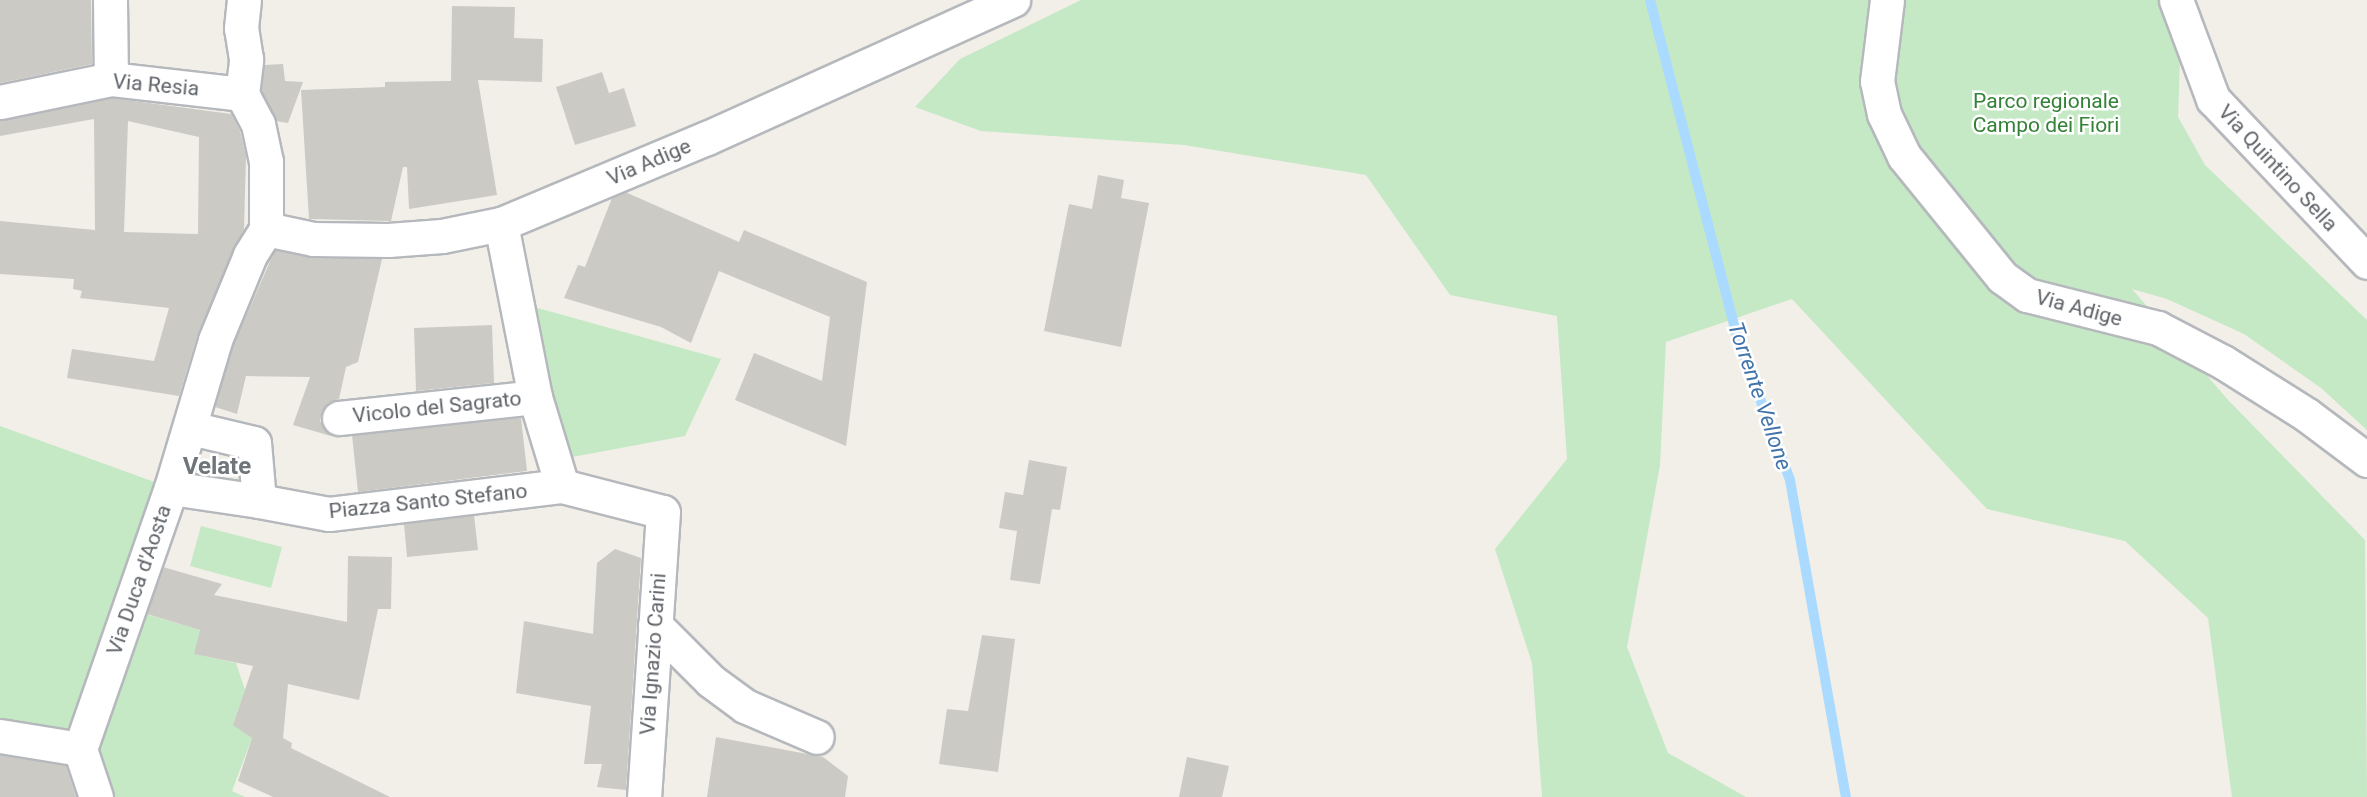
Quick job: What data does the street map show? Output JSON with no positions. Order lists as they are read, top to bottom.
{
  "streets": {
    "street": [
      "Via Resia",
      "Via Adige",
      "Via Quintino Sella",
      "Vicolo del Sagrato",
      "Piazza Santo Stefano",
      "Via Duca d'Aosta",
      "Via Ignazio Carini"
    ]
  },
  "crossings": [
    ["Via Adige", "Via Duca d'Aosta"],
    ["Piazza Santo Stefano", "Via Duca d'Aosta"],
    ["Piazza Santo Stefano", "Via Ignazio Carini"]
  ],
  "districts": ["Velate"],
  "water": ["Torrente Vellone"],
  "parks": ["Parco regionale Campo dei Fiori"]
}
